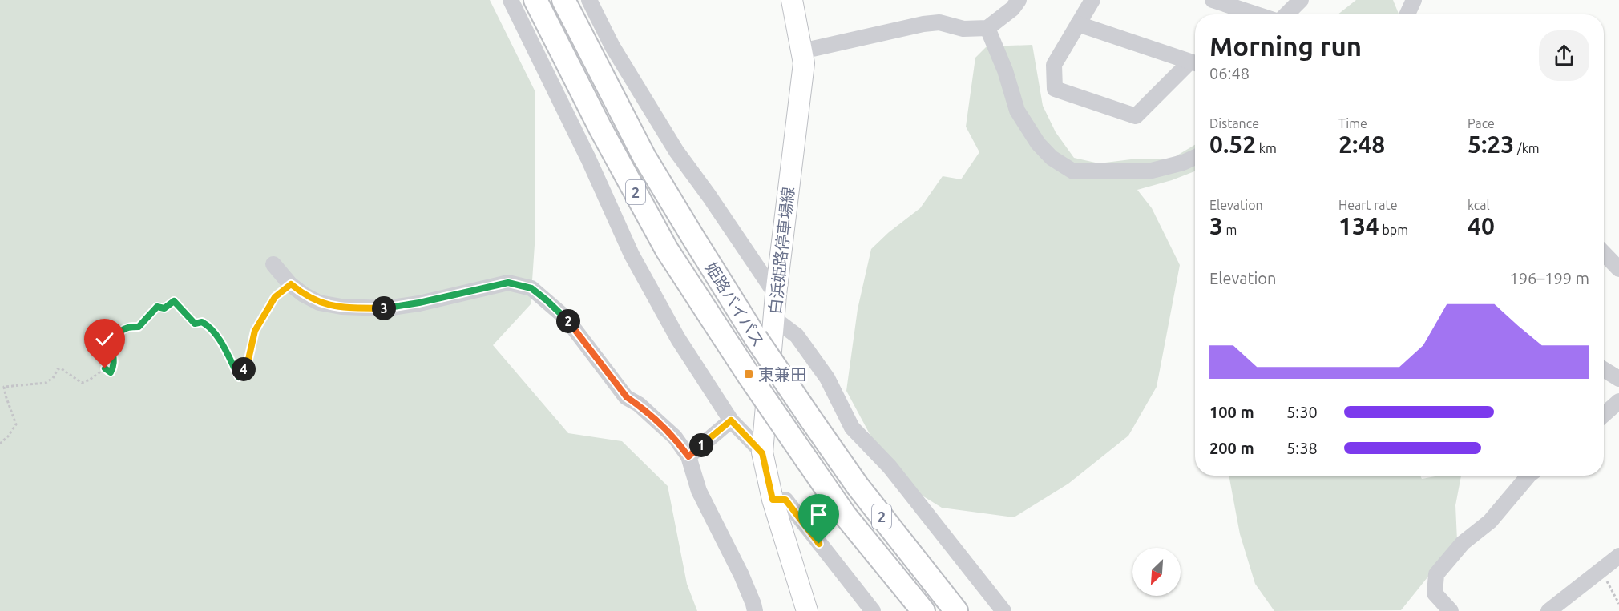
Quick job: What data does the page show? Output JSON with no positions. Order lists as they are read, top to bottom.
{
  "streets": {
    "highway": ["2", "姫路バイパス"],
    "main road": ["白浜姫路停車場線"]
  },
  "places": {
    "transit": ["東兼田"]
  },
  "north": "bottom left",
  "page": {
    "heading": ["Morning run", "06:48"],
    "stats": [
      ["Distance", "0.52 km"],
      ["Time", "2:48"],
      ["Pace", "5:23 /km"],
      ["Elevation", "3 m"],
      ["Heart rate", "134 bpm"],
      ["kcal", "40"]
    ],
    "chart": ["Elevation", "196–199 m"],
    "pins": [
      "3",
      "2",
      "4",
      "1"
    ],
    "list": [
      {
        "name": "100 m",
        "note": "5:30"
      },
      {
        "name": "200 m",
        "note": "5:38"
      }
    ]
  }
}
